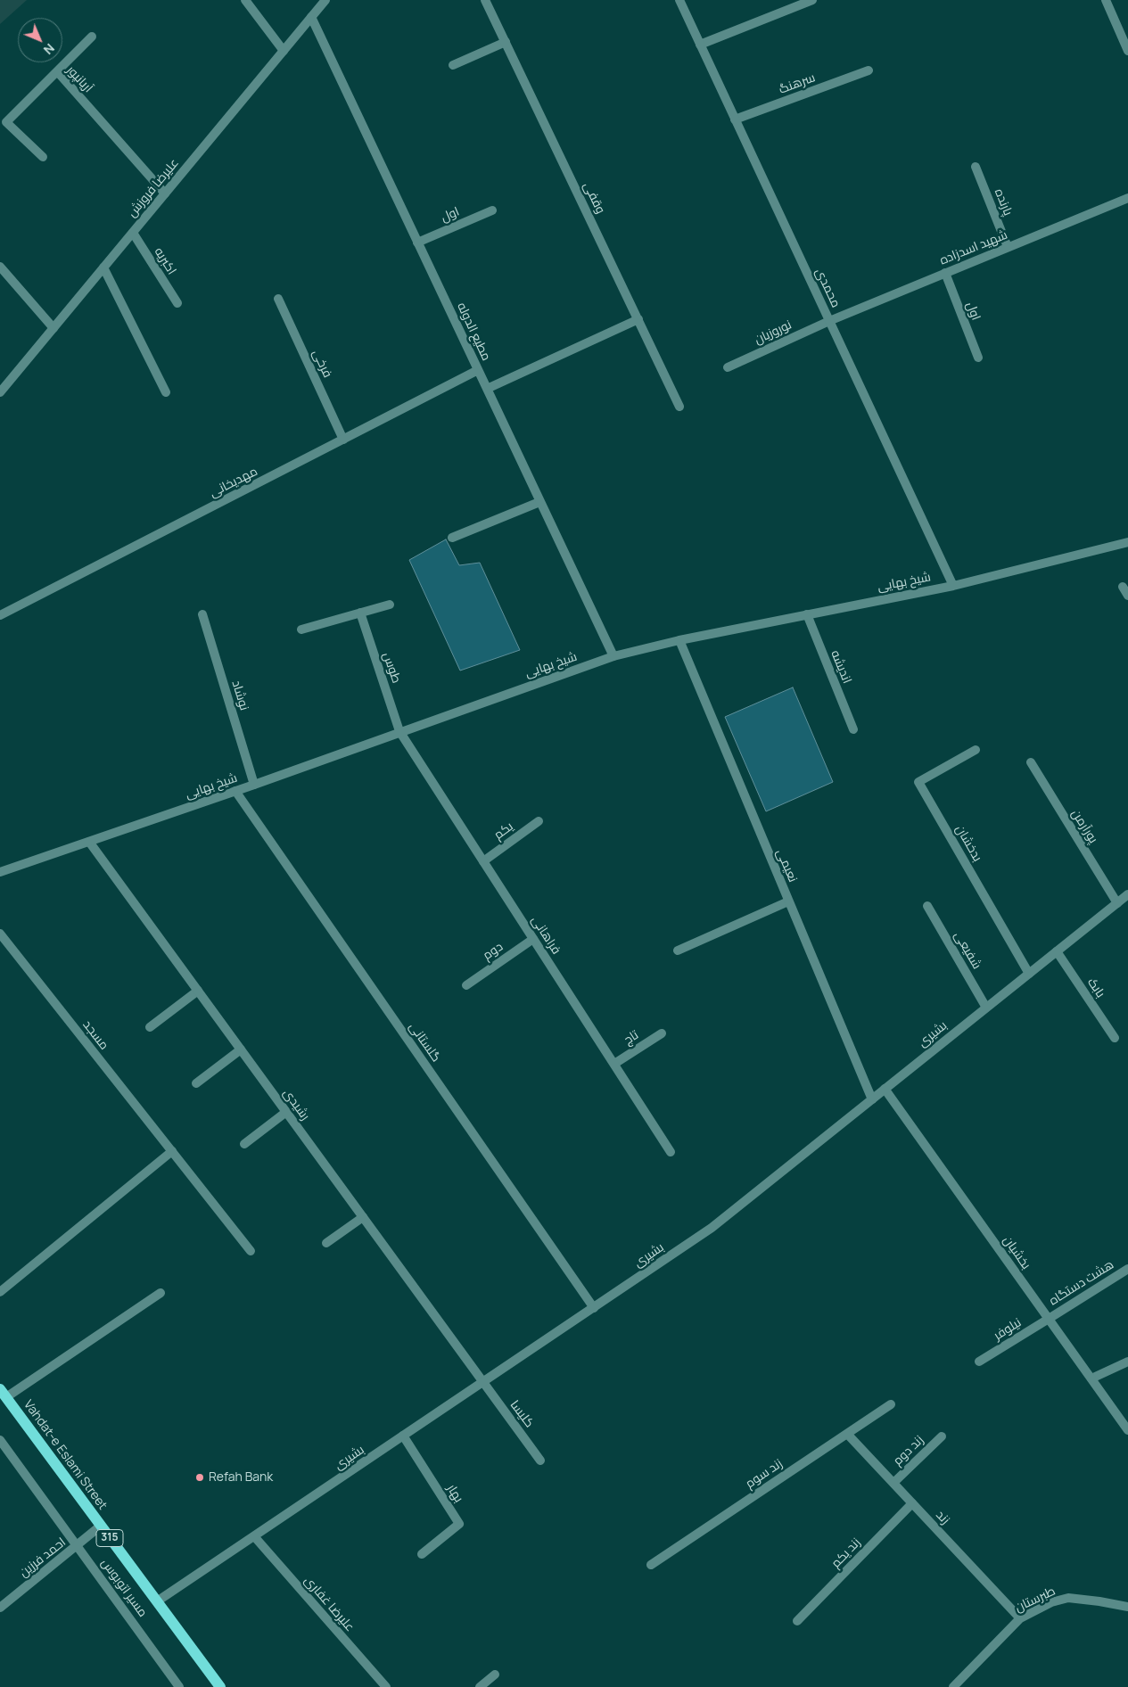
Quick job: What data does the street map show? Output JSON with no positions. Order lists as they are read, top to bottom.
{
  "streets": {
    "main road": ["Vahdat-e Eslami Street", "315"],
    "street": [
      "آریانپور",
      "سرهنگ",
      "علیرضا فروزش",
      "وقفی",
      "پارنده",
      "اول",
      "شهید اسدزاده",
      "اکبریه",
      "محمدی",
      "مطیع الدوله",
      "نوروزیان",
      "فرخی",
      "مهدیخانی",
      "شیخ بهایی",
      "اندیشه",
      "طوس",
      "نوشاد",
      "پورآرمن",
      "یکم",
      "بدخشان",
      "نعیمی",
      "فراهانی",
      "شفیعی",
      "دوم",
      "بابک",
      "بشیری",
      "مسجد",
      "تاج",
      "گلستانی",
      "رشیدی",
      "بخشیان",
      "هشت دستگاه",
      "نیلوفر",
      "کلیسا",
      "زند دوم",
      "زند سوم",
      "بهار",
      "زند",
      "زند یکم",
      "احمد فرزین",
      "مسیر اتوبوس",
      "طبرستان",
      "علیرضا غفاری"
    ]
  },
  "crossings": [
    ["آریانپور", "علیرضا فروزش"],
    ["سرهنگ", "محمدی"],
    ["علیرضا فروزش", "اکبریه"],
    ["علیرضا فروزش", "مطیع الدوله"],
    ["پارنده", "شهید اسدزاده"],
    ["اول", "شهید اسدزاده"],
    ["اول", "مطیع الدوله"],
    ["شهید اسدزاده", "محمدی"],
    ["شهید اسدزاده", "نوروزیان"],
    ["محمدی", "نوروزیان"],
    ["محمدی", "شیخ بهایی"],
    ["مطیع الدوله", "مهدیخانی"],
    ["مطیع الدوله", "شیخ بهایی"],
    ["فرخی", "مهدیخانی"],
    ["شیخ بهایی", "اندیشه"],
    ["شیخ بهایی", "طوس"],
    ["شیخ بهایی", "نوشاد"],
    ["شیخ بهایی", "نعیمی"],
    ["شیخ بهایی", "فراهانی"],
    ["شیخ بهایی", "گلستانی"],
    ["شیخ بهایی", "رشیدی"],
    ["طوس", "فراهانی"],
    ["پورآرمن", "بشیری"],
    ["یکم", "فراهانی"],
    ["بدخشان", "بشیری"],
    ["نعیمی", "بشیری"],
    ["فراهانی", "دوم"],
    ["فراهانی", "تاج"],
    ["شفیعی", "بشیری"],
    ["بابک", "بشیری"],
    ["بشیری", "گلستانی"],
    ["بشیری", "رشیدی"],
    ["بشیری", "بخشیان"],
    ["بشیری", "کلیسا"],
    ["بشیری", "Vahdat-e Eslami Street"],
    ["بشیری", "بهار"],
    ["بشیری", "علیرضا غفاری"],
    ["رشیدی", "کلیسا"],
    ["بخشیان", "هشت دستگاه"],
    ["بخشیان", "نیلوفر"],
    ["هشت دستگاه", "نیلوفر"],
    ["زند دوم", "زند"],
    ["Vahdat-e Eslami Street", "احمد فرزین"],
    ["زند سوم", "زند"],
    ["زند", "زند یکم"],
    ["زند", "طبرستان"],
    ["احمد فرزین", "مسیر اتوبوس"]
  ],
  "places": ["Refah Bank"],
  "north": "bottom right"
}
